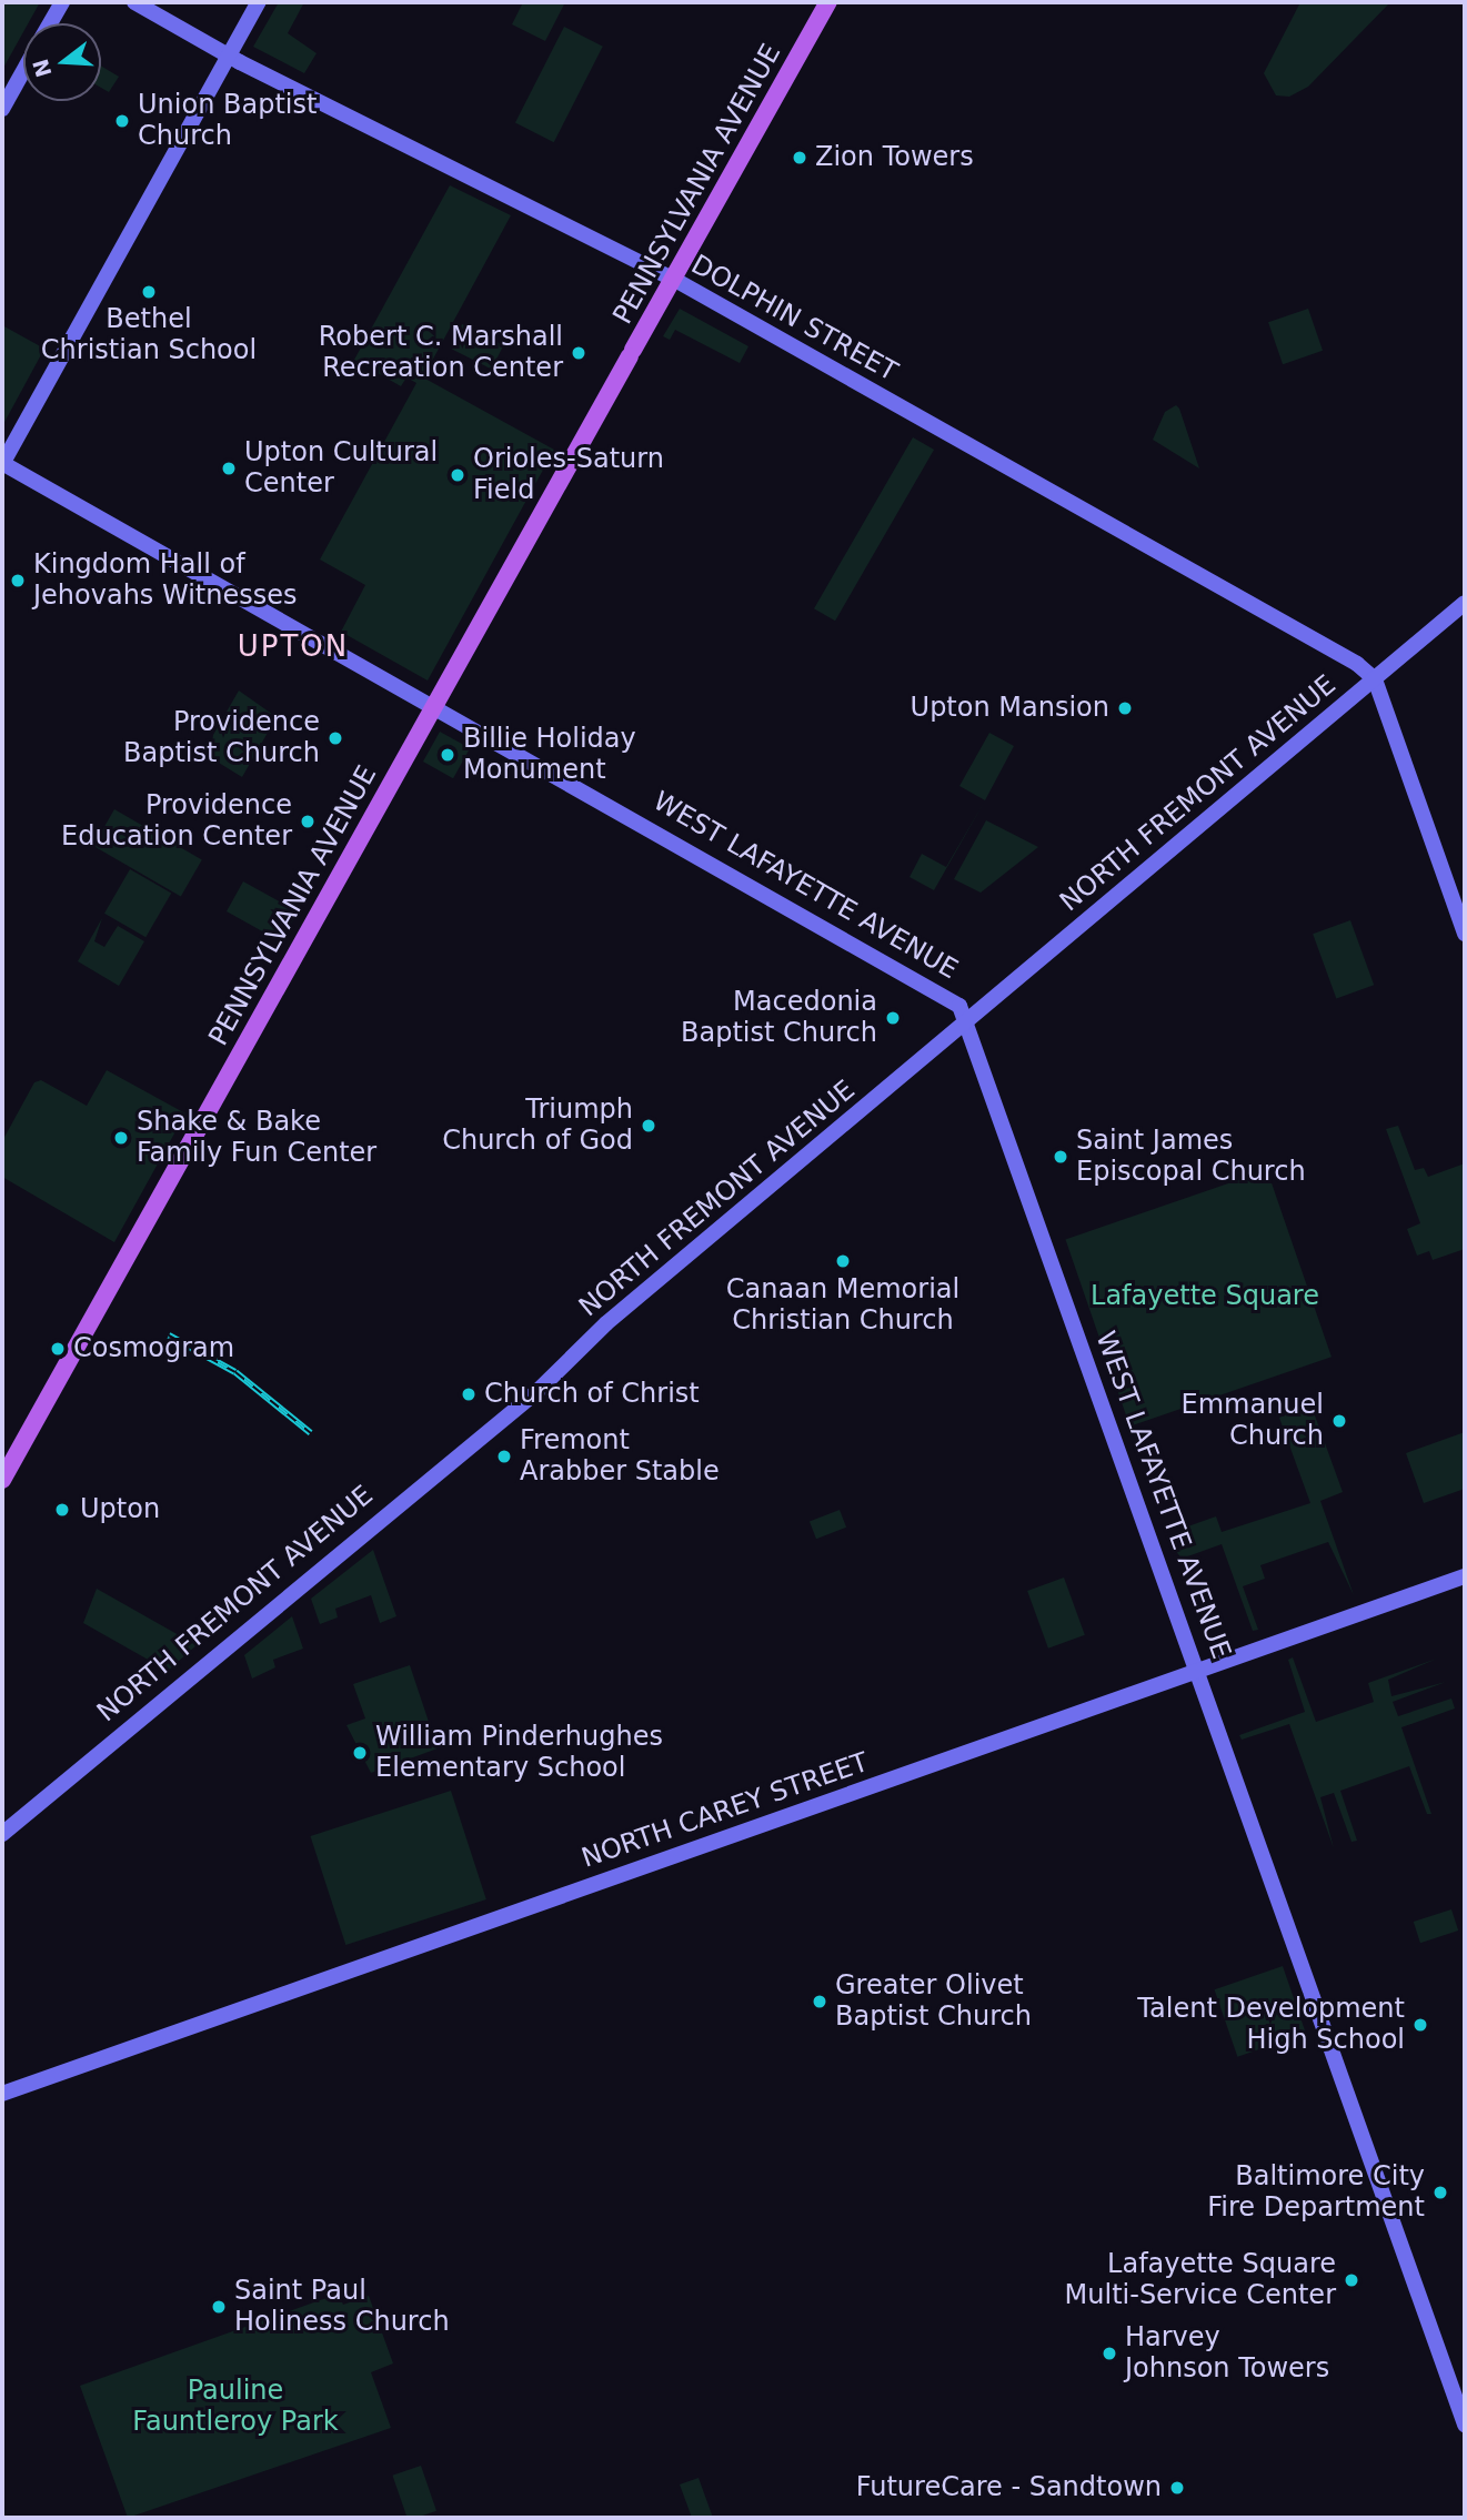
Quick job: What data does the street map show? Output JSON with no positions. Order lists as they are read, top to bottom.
{
  "streets": {
    "main road": [
      "PENNSYLVANIA AVENUE",
      "DOLPHIN STREET",
      "NORTH FREMONT AVENUE",
      "WEST LAFAYETTE AVENUE",
      "NORTH CAREY STREET"
    ]
  },
  "crossings": [
    ["PENNSYLVANIA AVENUE", "DOLPHIN STREET"],
    ["PENNSYLVANIA AVENUE", "WEST LAFAYETTE AVENUE"],
    ["DOLPHIN STREET", "NORTH FREMONT AVENUE"],
    ["NORTH FREMONT AVENUE", "WEST LAFAYETTE AVENUE"],
    ["WEST LAFAYETTE AVENUE", "NORTH CAREY STREET"]
  ],
  "districts": ["UPTON"],
  "parks": ["Lafayette Square", "Pauline Fauntleroy Park"],
  "places": [
    "Union Baptist Church",
    "Zion Towers",
    "Bethel Christian School",
    "Robert C. Marshall Recreation Center",
    "Upton Cultural Center",
    "Orioles-Saturn Field",
    "Kingdom Hall of Jehovahs Witnesses",
    "Upton Mansion",
    "Providence Baptist Church",
    "Billie Holiday Monument",
    "Providence Education Center",
    "Macedonia Baptist Church",
    "Triumph Church of God",
    "Shake & Bake Family Fun Center",
    "Saint James Episcopal Church",
    "Canaan Memorial Christian Church",
    "Cosmogram",
    "Church of Christ",
    "Emmanuel Church",
    "Fremont Arabber Stable",
    "Upton",
    "William Pinderhughes Elementary School",
    "Greater Olivet Baptist Church",
    "Talent Development High School",
    "Baltimore City Fire Department",
    "Lafayette Square Multi-Service Center",
    "Saint Paul Holiness Church",
    "Harvey Johnson Towers",
    "FutureCare - Sandtown"
  ],
  "north": "left"
}
